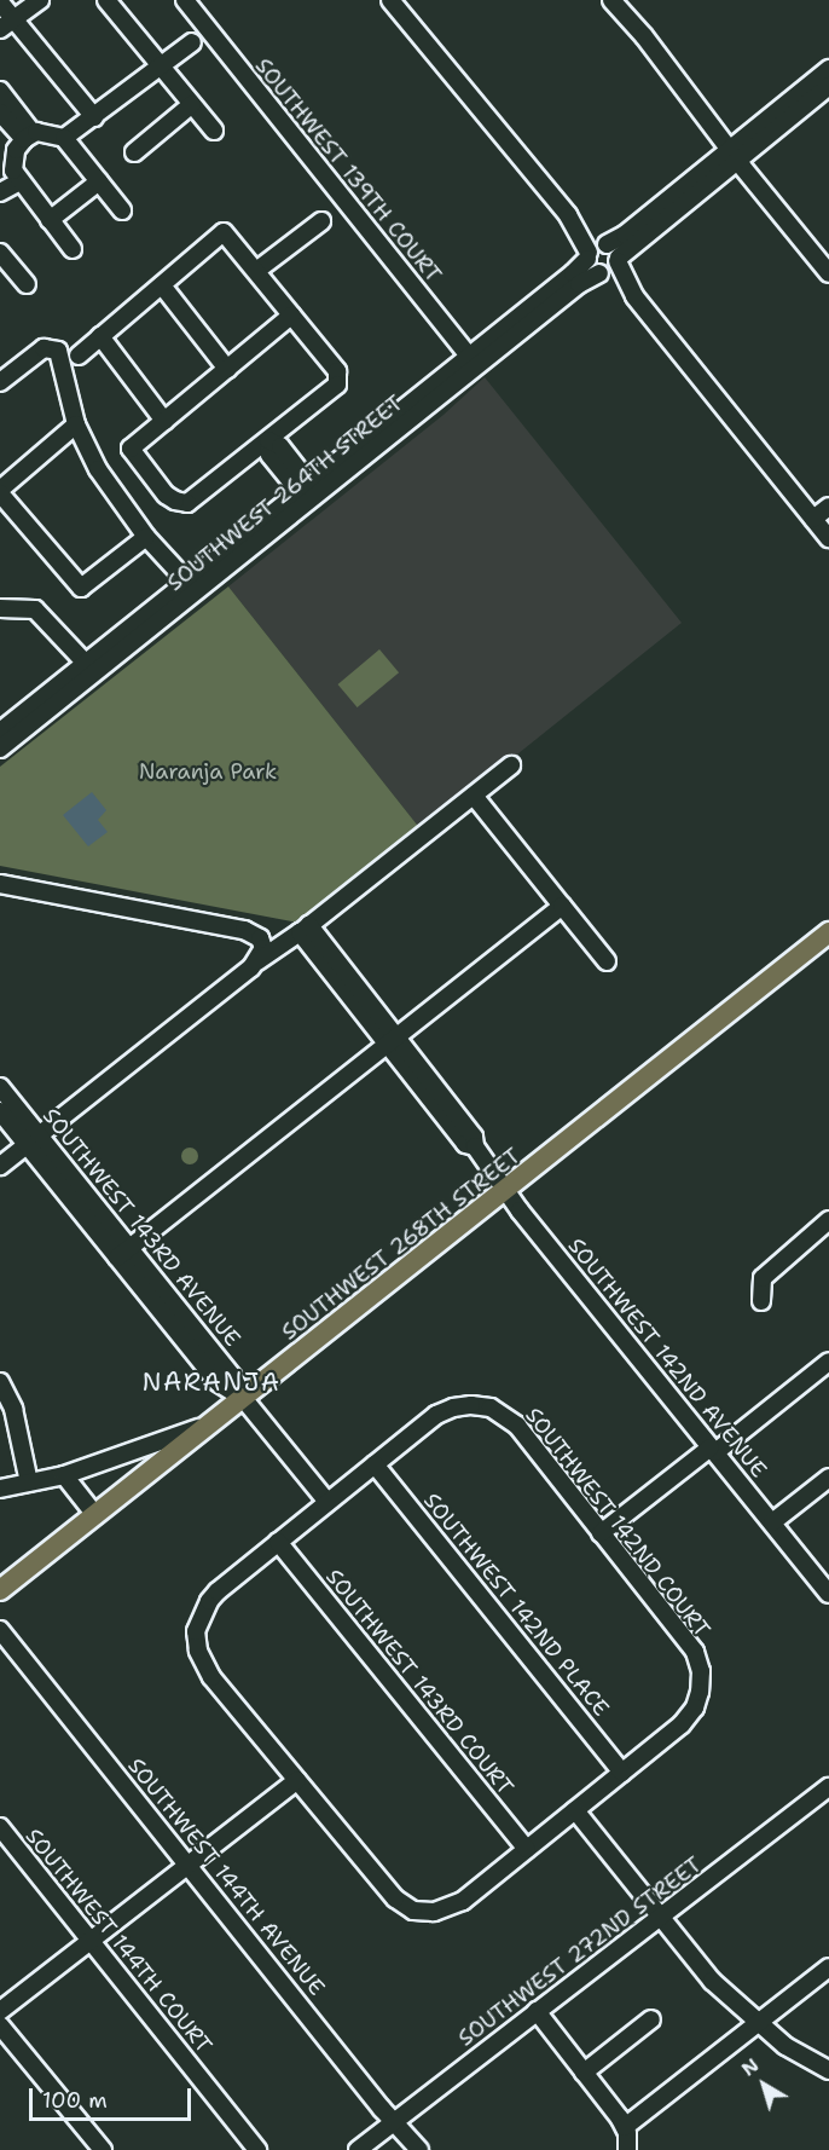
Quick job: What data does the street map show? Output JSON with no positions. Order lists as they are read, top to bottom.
{
  "streets": {
    "main road": ["SOUTHWEST 268TH STREET"],
    "street": [
      "SOUTHWEST 139TH COURT",
      "SOUTHWEST 264TH STREET",
      "SOUTHWEST 143RD AVENUE",
      "SOUTHWEST 142ND AVENUE",
      "SOUTHWEST 142ND COURT",
      "SOUTHWEST 142ND PLACE",
      "SOUTHWEST 143RD COURT",
      "SOUTHWEST 144TH AVENUE",
      "SOUTHWEST 144TH COURT",
      "SOUTHWEST 272ND STREET"
    ]
  },
  "crossings": [
    ["SOUTHWEST 139TH COURT", "SOUTHWEST 264TH STREET"],
    ["SOUTHWEST 143RD AVENUE", "SOUTHWEST 268TH STREET"],
    ["SOUTHWEST 268TH STREET", "SOUTHWEST 142ND AVENUE"],
    ["SOUTHWEST 142ND COURT", "SOUTHWEST 142ND PLACE"],
    ["SOUTHWEST 144TH AVENUE", "SOUTHWEST 272ND STREET"]
  ],
  "districts": ["NARANJA"],
  "parks": ["Naranja Park"],
  "scale_bar": "100 m",
  "north": "top left"
}
